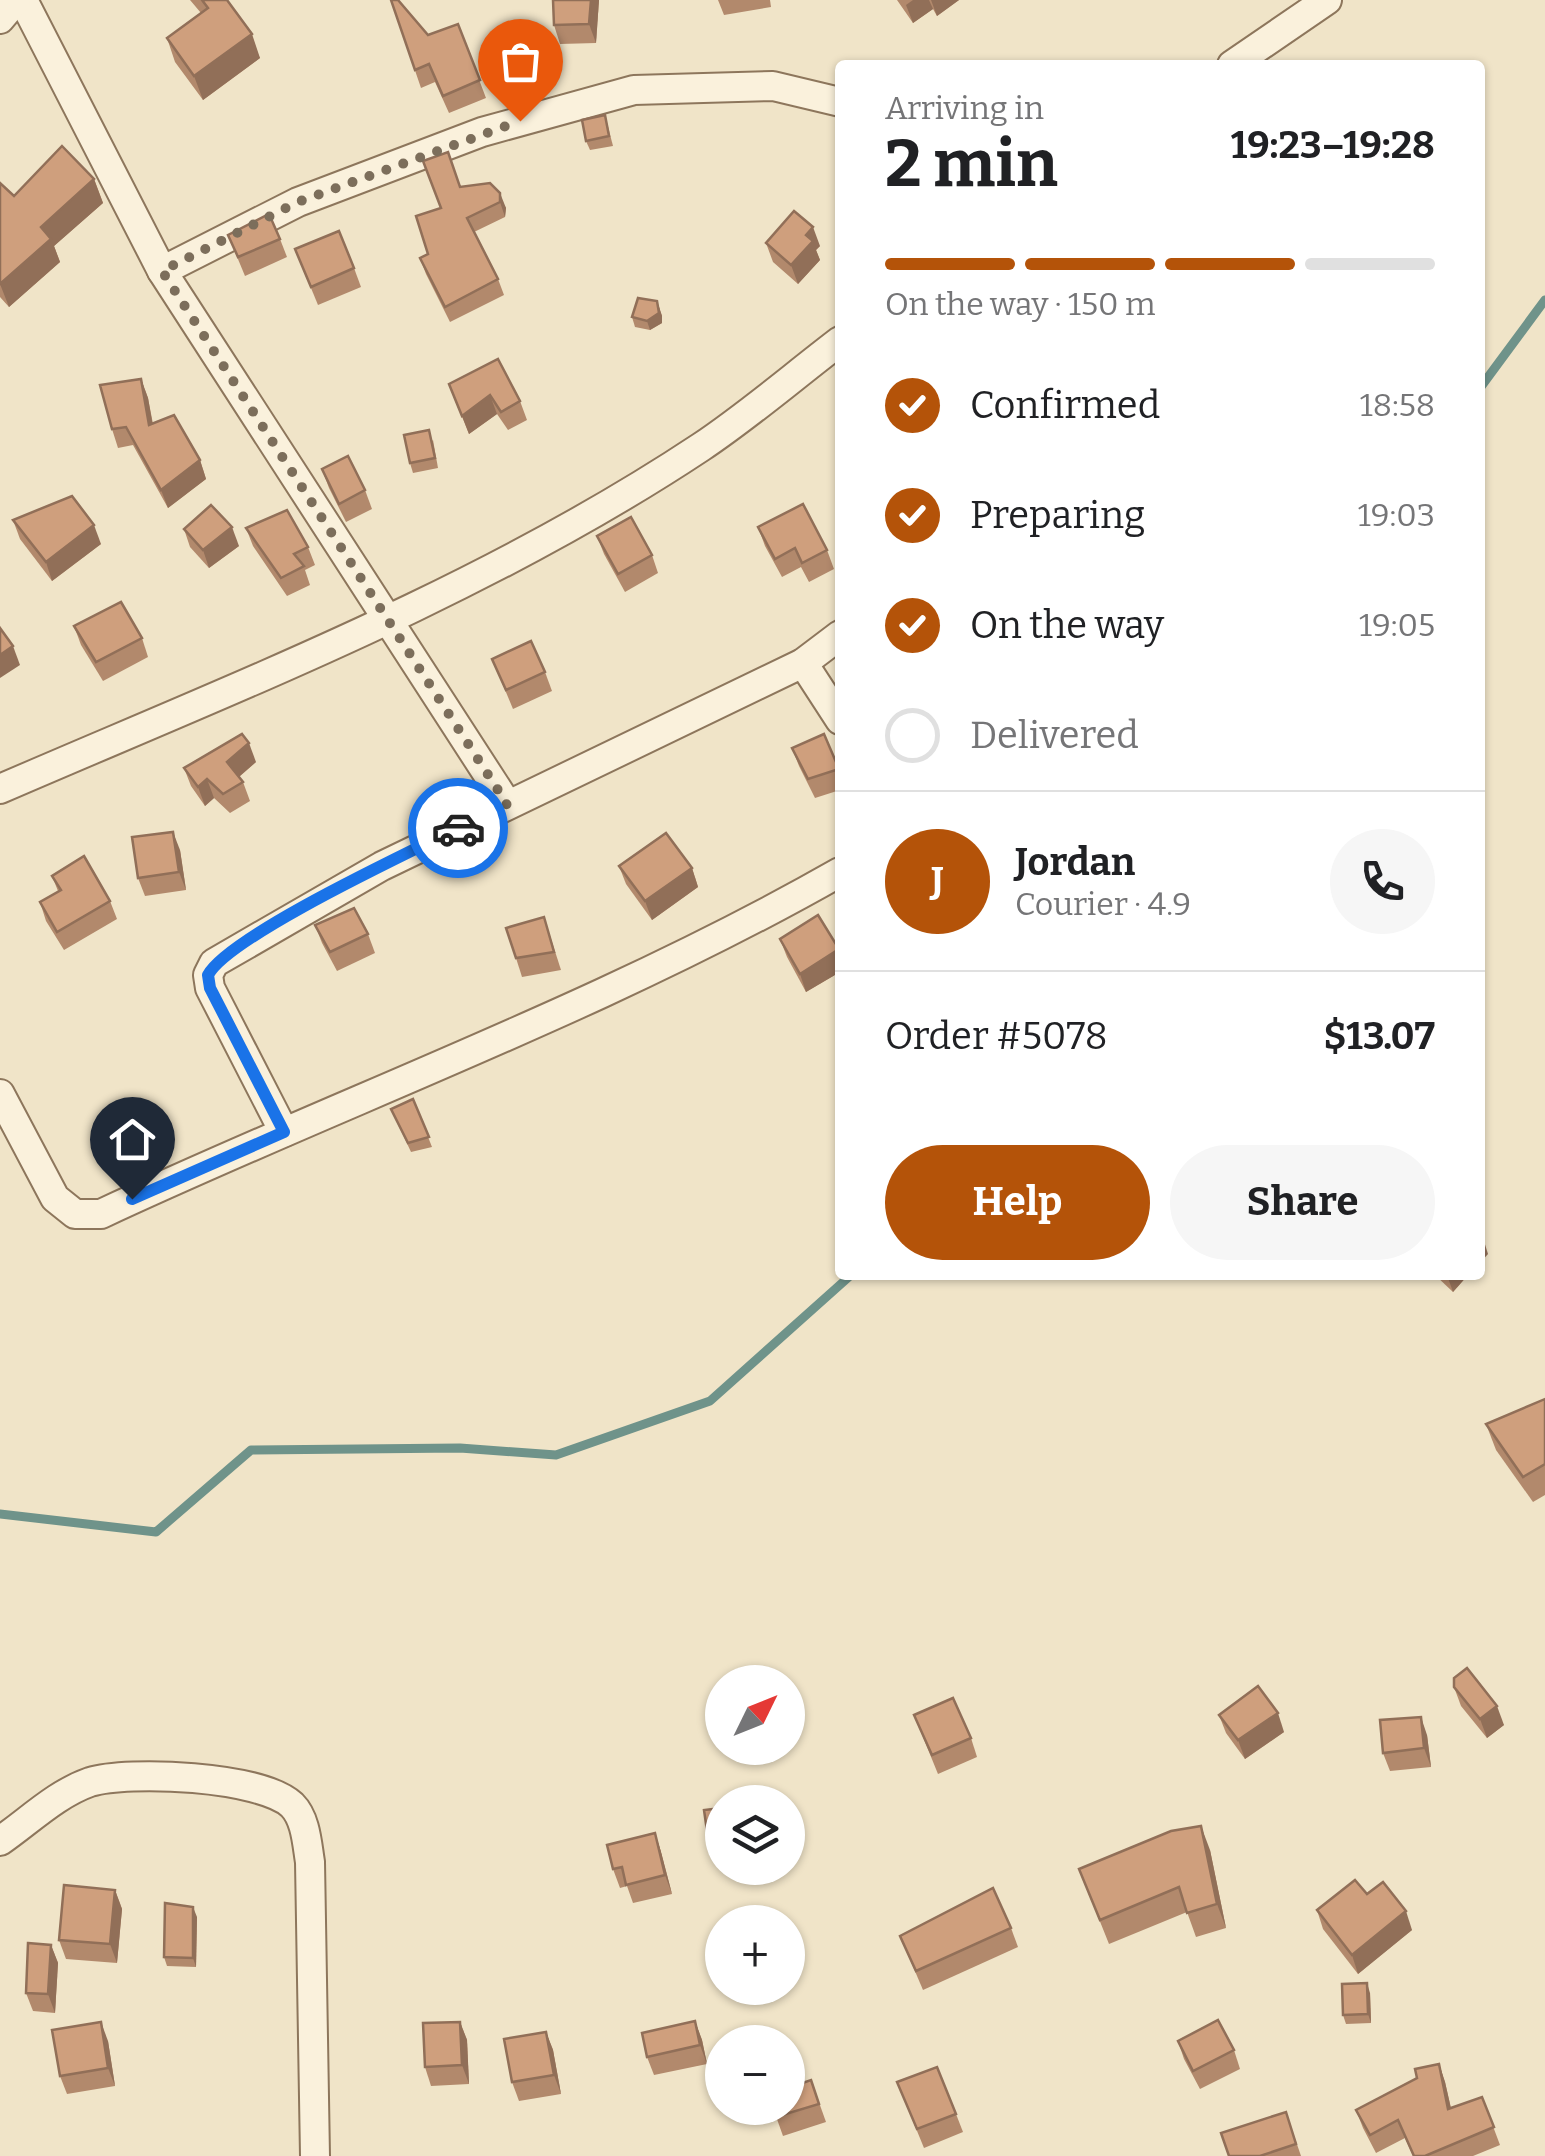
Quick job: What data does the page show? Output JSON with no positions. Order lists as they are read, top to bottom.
{
  "north": "top right",
  "page": {
    "heading": ["2 min", "Arriving in", "19:23–19:28"],
    "panel": [
      "Jordan",
      "Courier · 4.9",
      "Order #5078",
      "$13.07"
    ],
    "bar": "On the way · 150 m",
    "list": [
      ["Confirmed", "18:58"],
      ["Preparing", "19:03"],
      ["On the way", "19:05"],
      "Delivered"
    ],
    "round": "J",
    "buttons": ["Help", "Share"],
    "map_buttons": ["+", "−"]
  }
}
